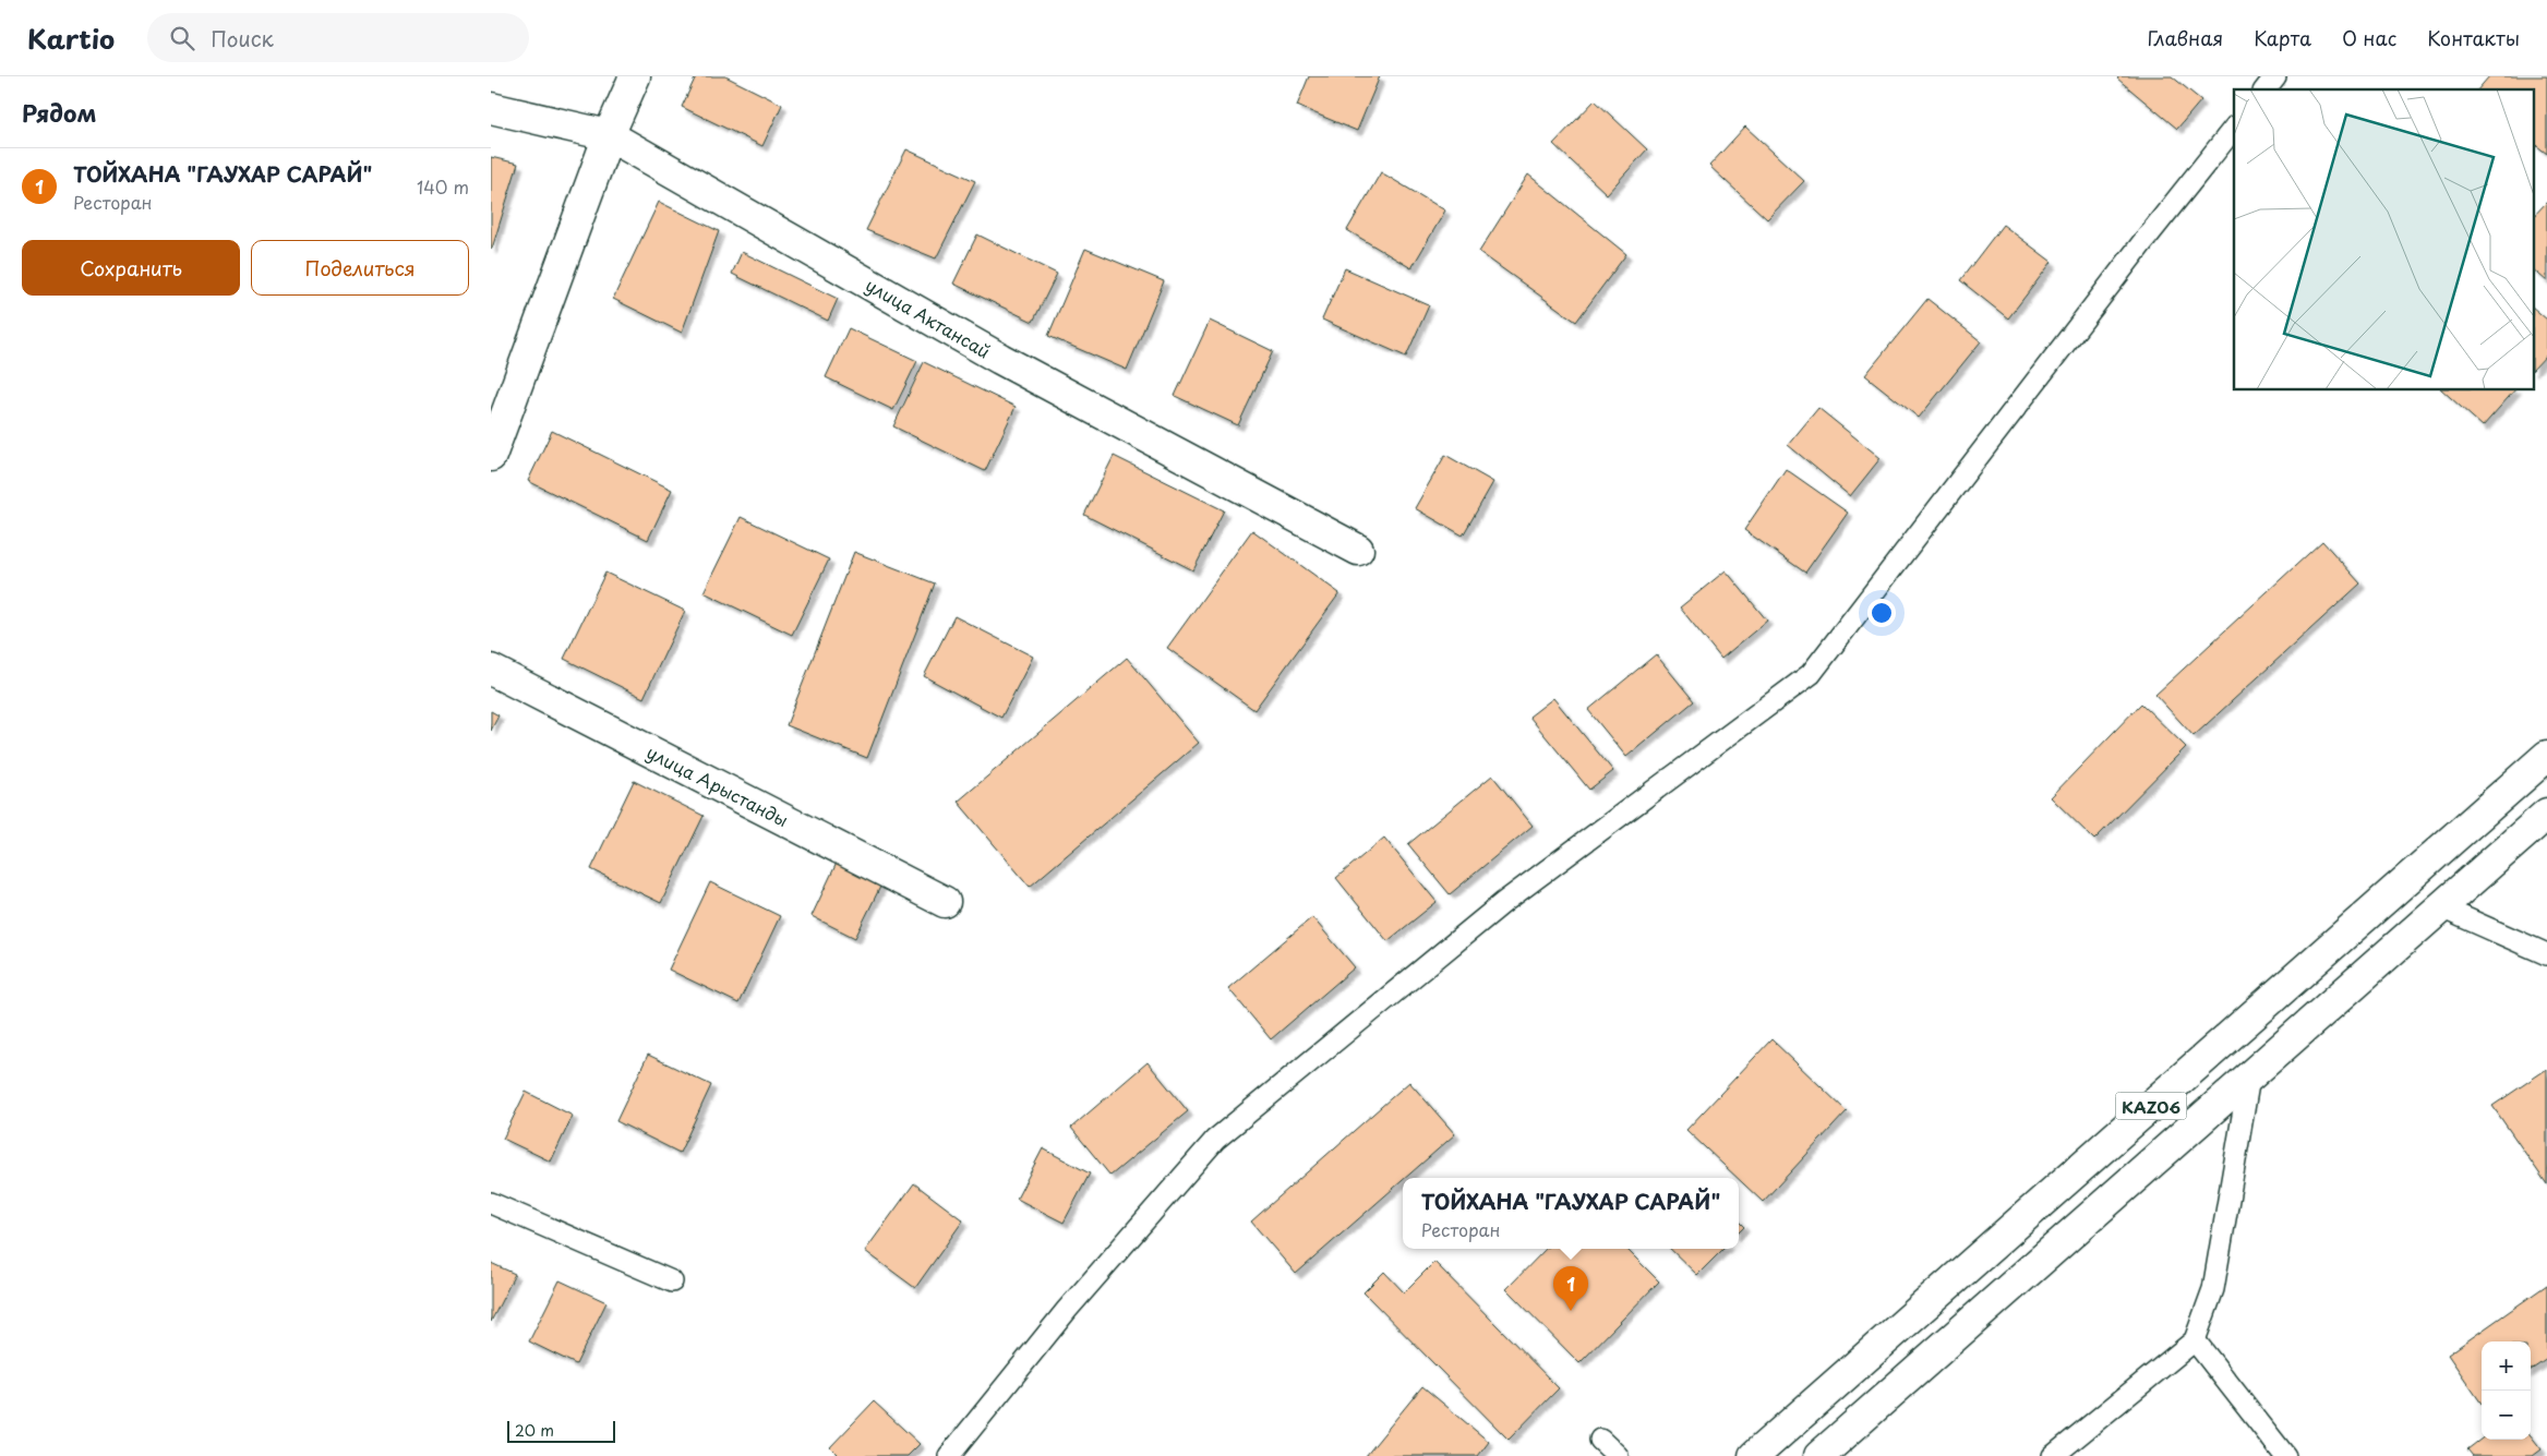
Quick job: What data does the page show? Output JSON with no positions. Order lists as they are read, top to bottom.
{
  "streets": {
    "main road": ["улица Актансай", "улица Арыстанды", "KАZ06"]
  },
  "scale_bar": "20 m",
  "page": {
    "header": "Kartio",
    "search": "Поиск",
    "nav": [
      "Главная",
      "Карта",
      "О нас",
      "Контакты"
    ],
    "heading": "Рядом",
    "list": [
      {
        "mark": "1",
        "name": "ТОЙХАНА \"ГАУХАР САРАЙ\"",
        "note": "Ресторан",
        "value": "140 m"
      }
    ],
    "buttons": ["Сохранить", "Поделиться"],
    "popup": ["ТОЙХАНА \"ГАУХАР САРАЙ\"", "Ресторан"],
    "pins": "1",
    "map_buttons": ["+", "−"],
    "scale": "20 m"
  }
}
